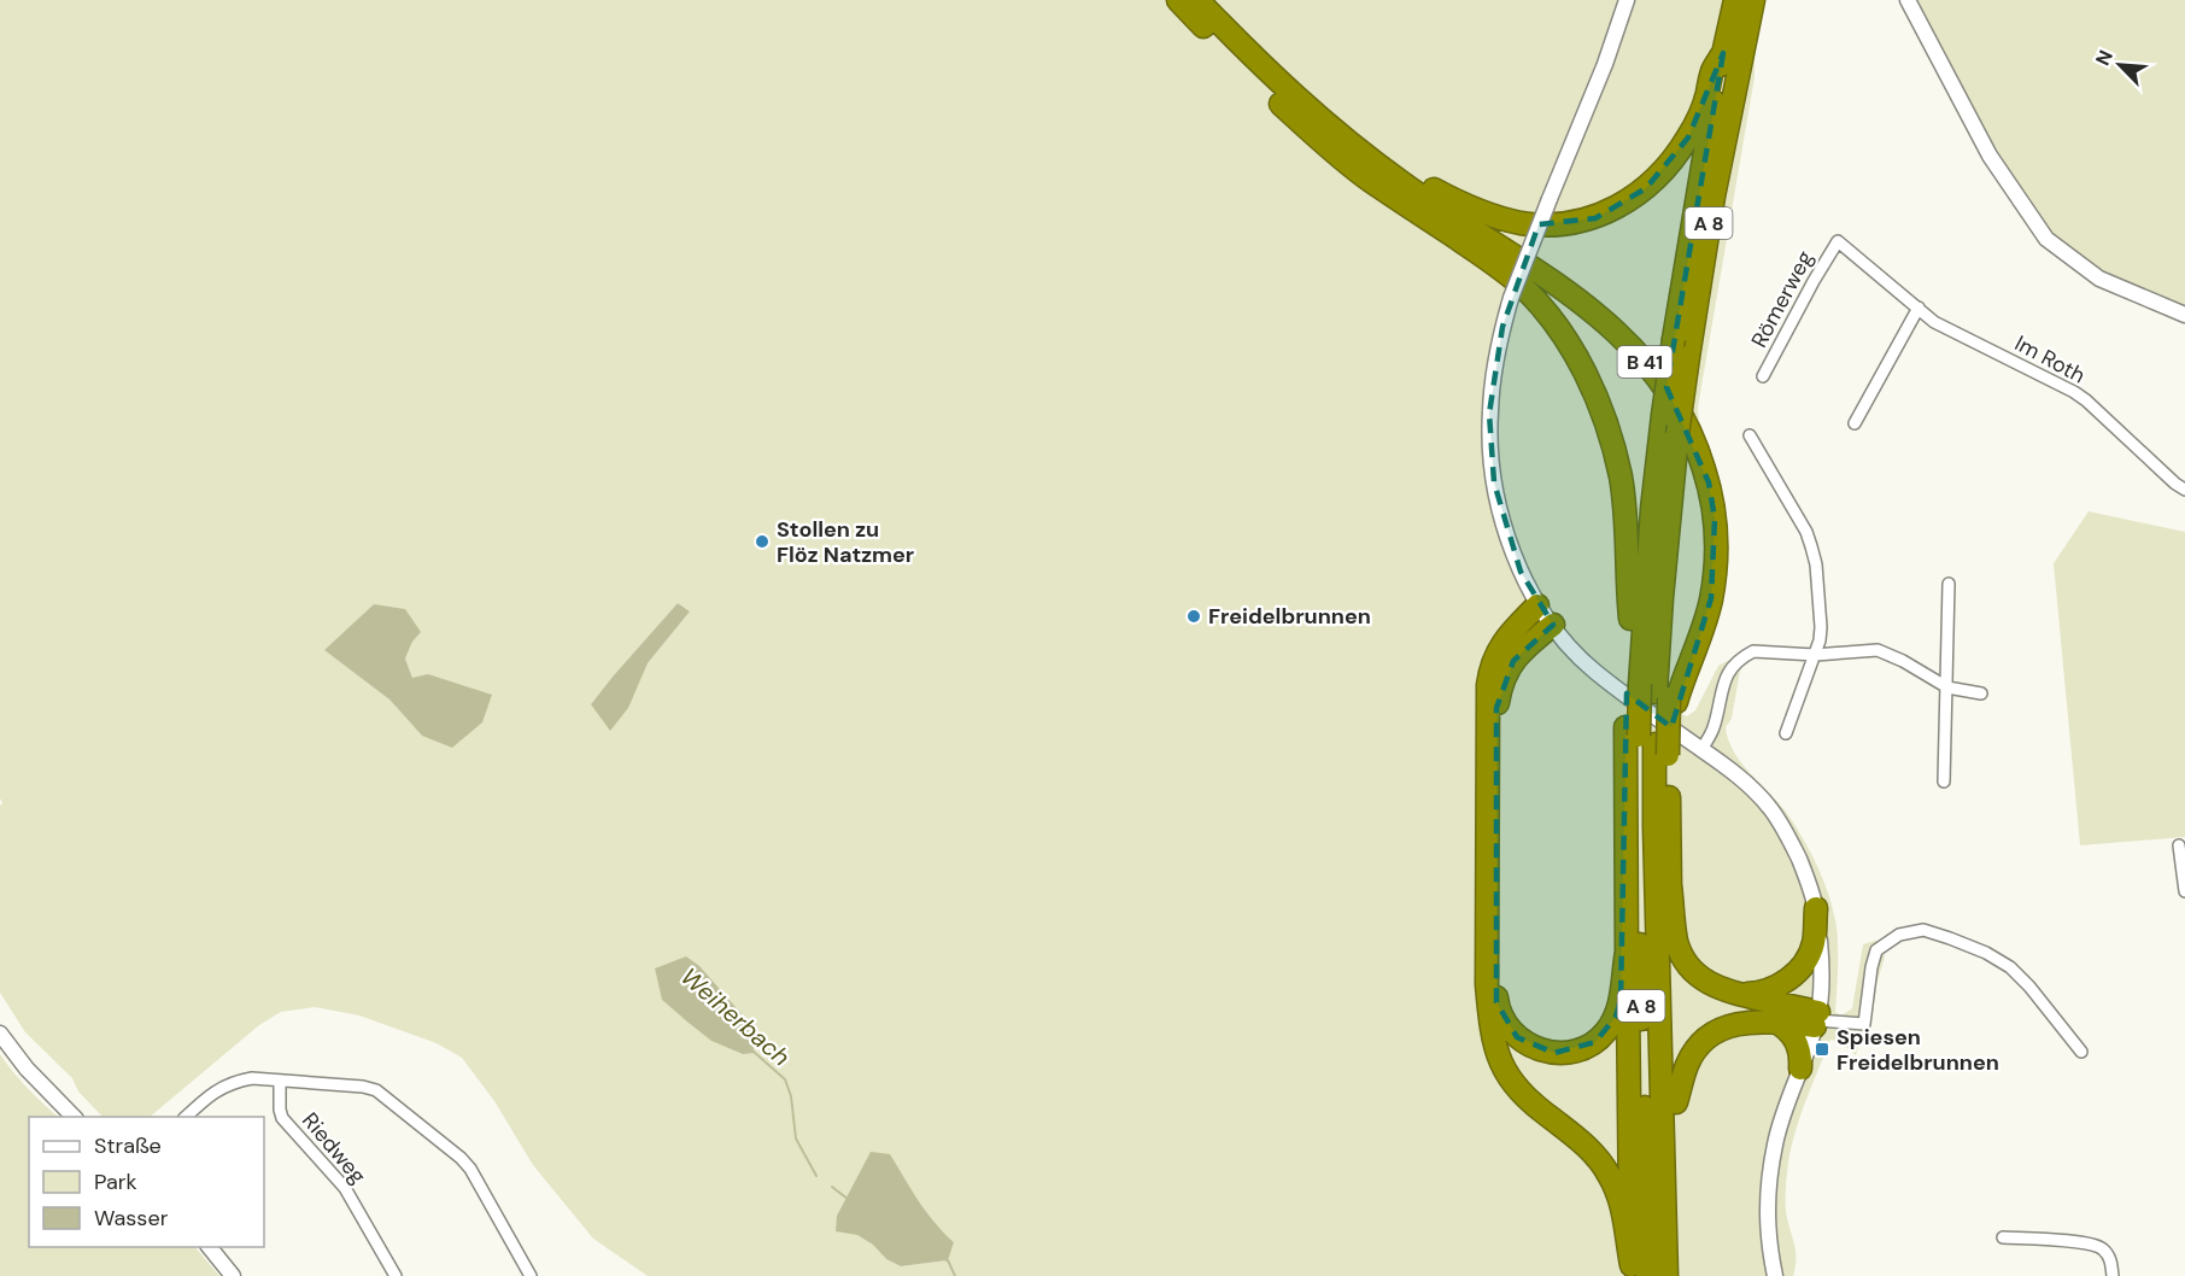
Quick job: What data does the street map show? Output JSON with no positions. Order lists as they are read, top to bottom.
{
  "streets": {
    "highway": ["A 8", "B 41"],
    "street": ["Römerweg", "Im Roth", "Riedweg"]
  },
  "crossings": [
    ["A 8", "B 41"],
    ["Römerweg", "Im Roth"]
  ],
  "water": ["Weiherbach"],
  "places": {
    "other": ["Stollen zu Flöz Natzmer", "Freidelbrunnen"],
    "transit": ["Spiesen Freidelbrunnen"]
  },
  "legend": ["Straße", "Park", "Wasser"],
  "north": "top left"
}
